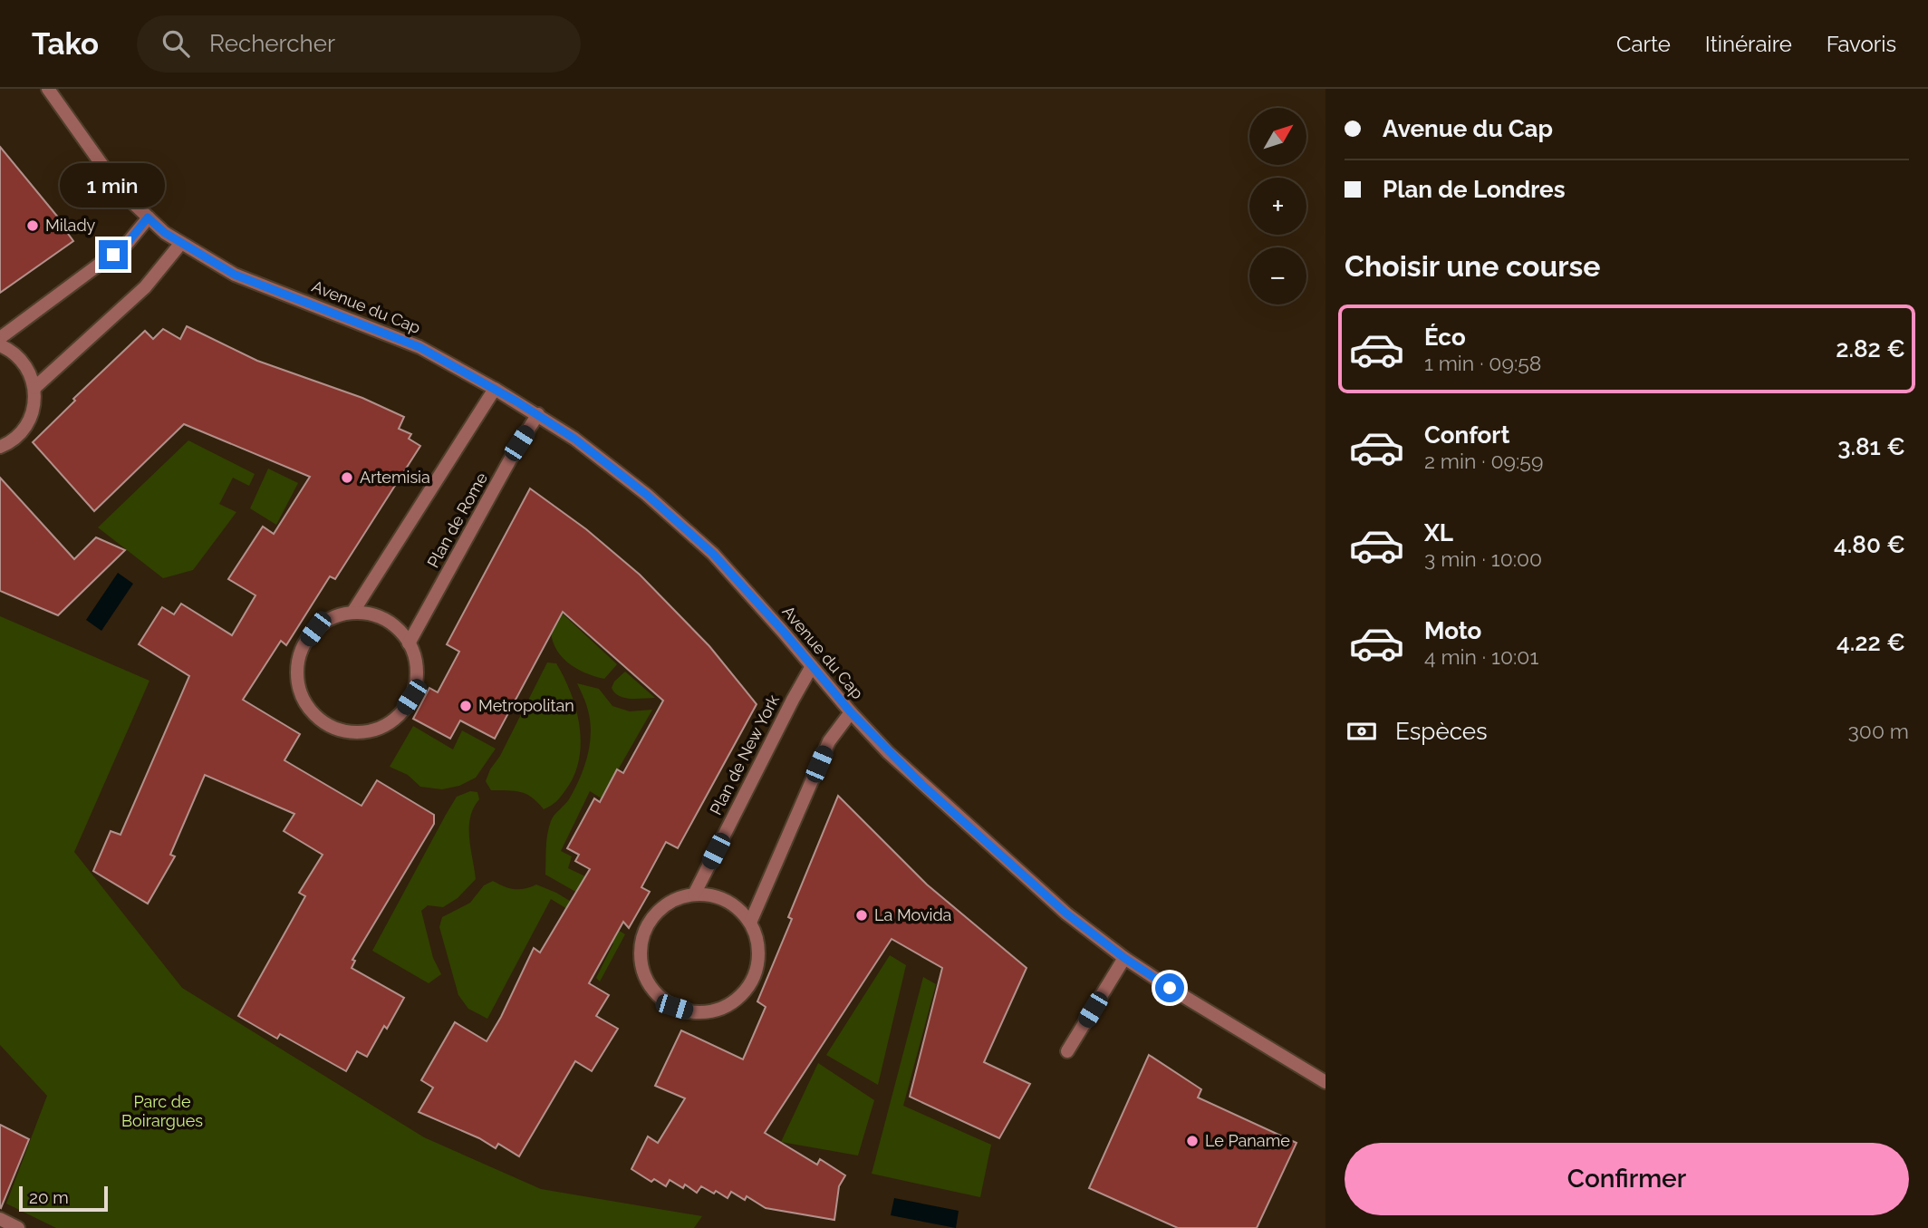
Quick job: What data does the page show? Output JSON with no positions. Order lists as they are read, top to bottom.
{
  "streets": {
    "street": ["Avenue du Cap", "Plan de Rome", "Plan de New York"]
  },
  "crossings": [
    ["Avenue du Cap", "Plan de Rome"],
    ["Avenue du Cap", "Plan de New York"]
  ],
  "parks": ["Parc de Boirargues"],
  "places": [
    "Milady",
    "Artemisia",
    "Metropolitan",
    "La Movida",
    "Le Paname"
  ],
  "scale_bar": "20 m",
  "north": "top right",
  "page": {
    "header": "Tako",
    "search": "Rechercher",
    "nav": ["Carte", "Itinéraire", "Favoris"],
    "banner": ["Avenue du Cap", "Plan de Londres"],
    "map_buttons": ["+", "−"],
    "bubble": "1 min",
    "heading": "Choisir une course",
    "list": [
      {
        "name": "Éco",
        "note": "1 min · 09:58",
        "value": "2.82 €"
      },
      {
        "name": "Confort",
        "note": "2 min · 09:59",
        "value": "3.81 €"
      },
      {
        "name": "XL",
        "note": "3 min · 10:00",
        "value": "4.80 €"
      },
      {
        "name": "Moto",
        "note": "4 min · 10:01",
        "value": "4.22 €"
      }
    ],
    "pay": ["Espèces", "300 m"],
    "buttons": "Confirmer",
    "scale": "20 m"
  }
}
